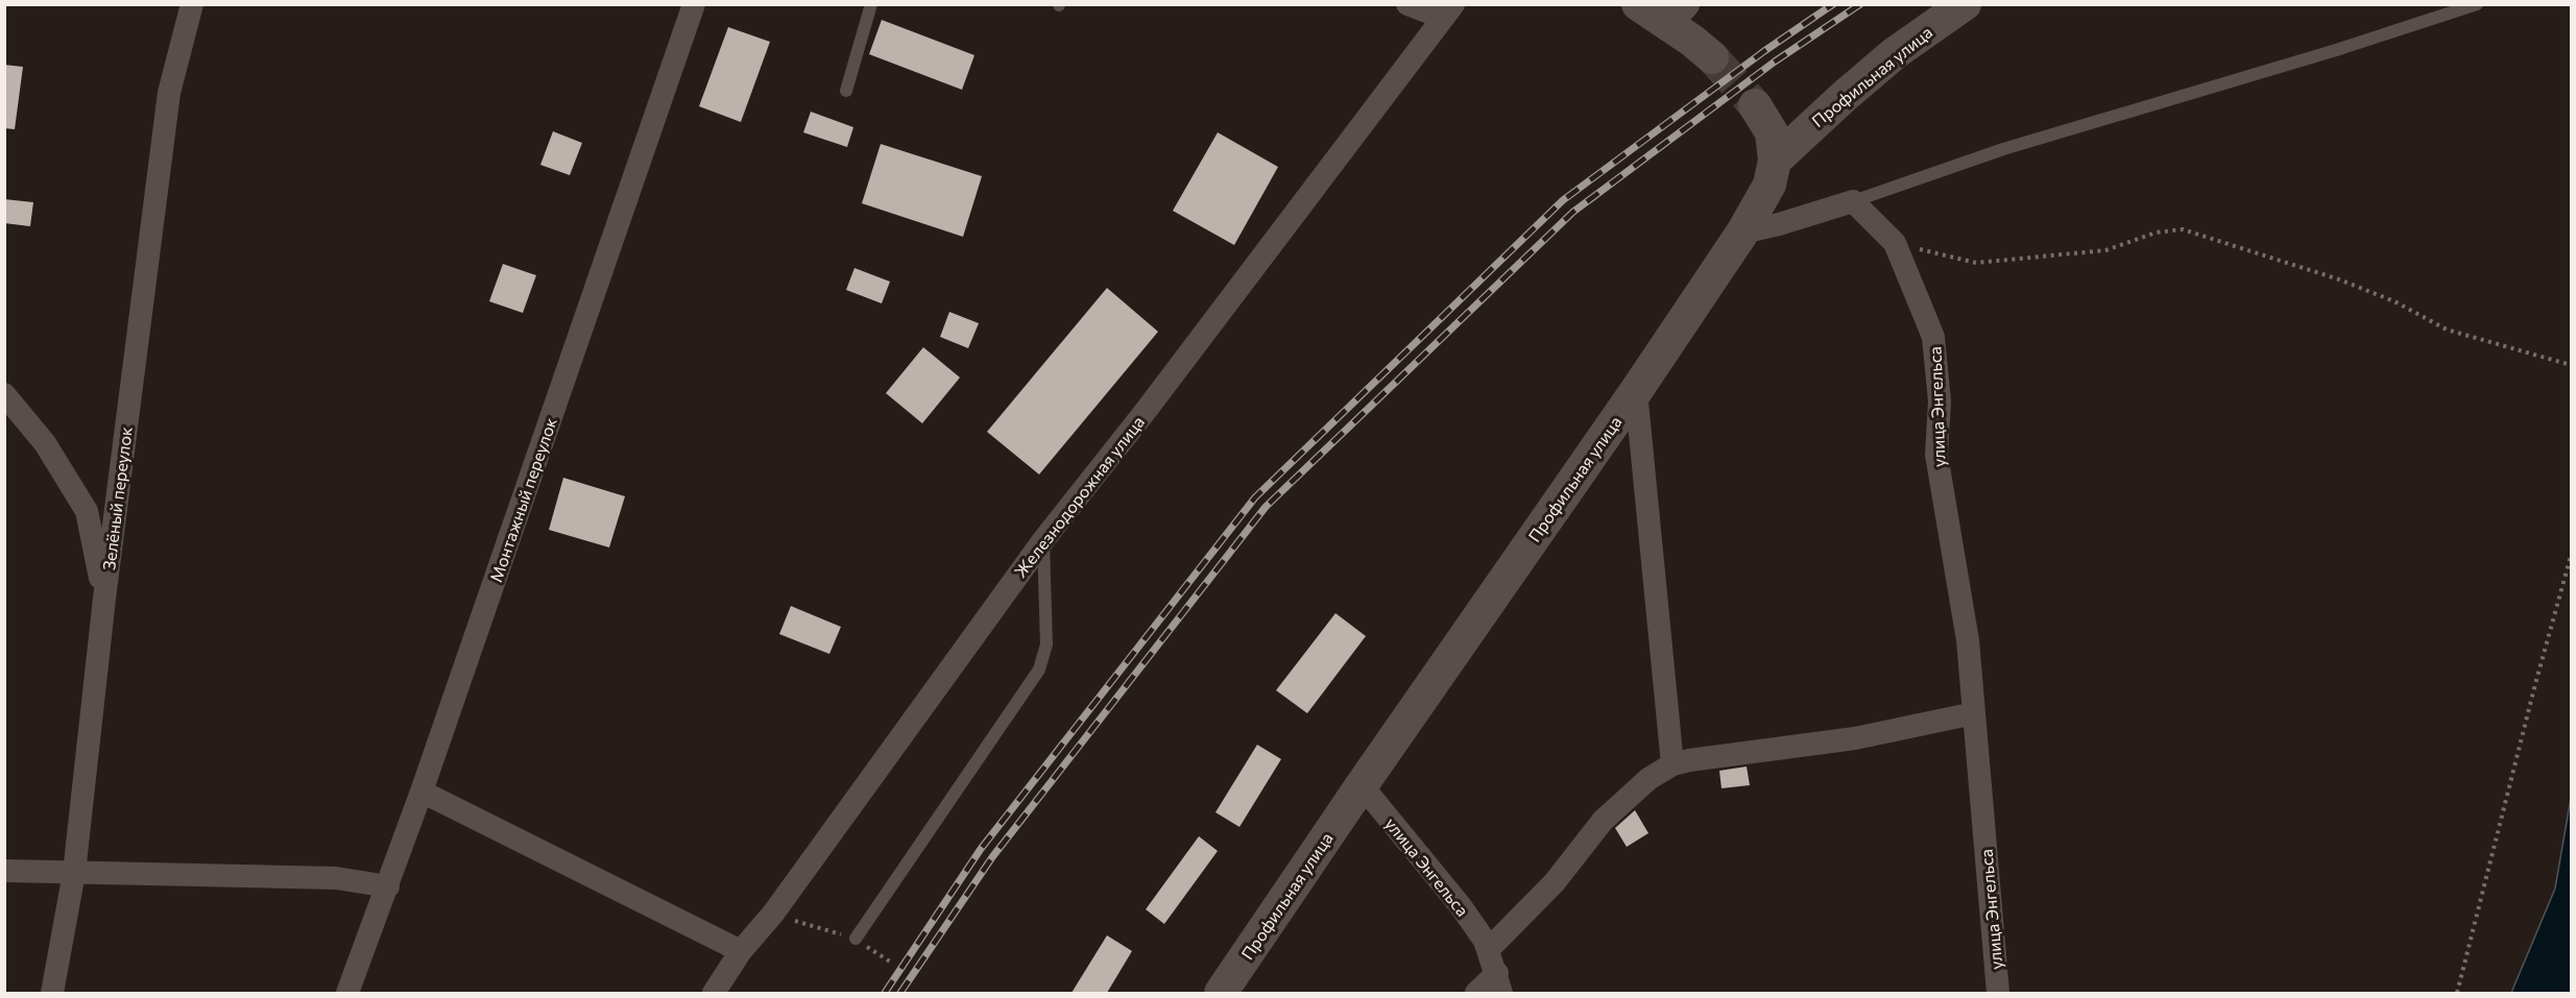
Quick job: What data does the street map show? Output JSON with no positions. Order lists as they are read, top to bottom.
{
  "streets": {
    "main road": ["Профильная улица"],
    "street": [
      "улица Энгельса",
      "Железнодорожная улица",
      "Зелёный переулок",
      "Монтажный переулок"
    ]
  },
  "crossings": [
    ["Профильная улица", "улица Энгельса"]
  ]
}
